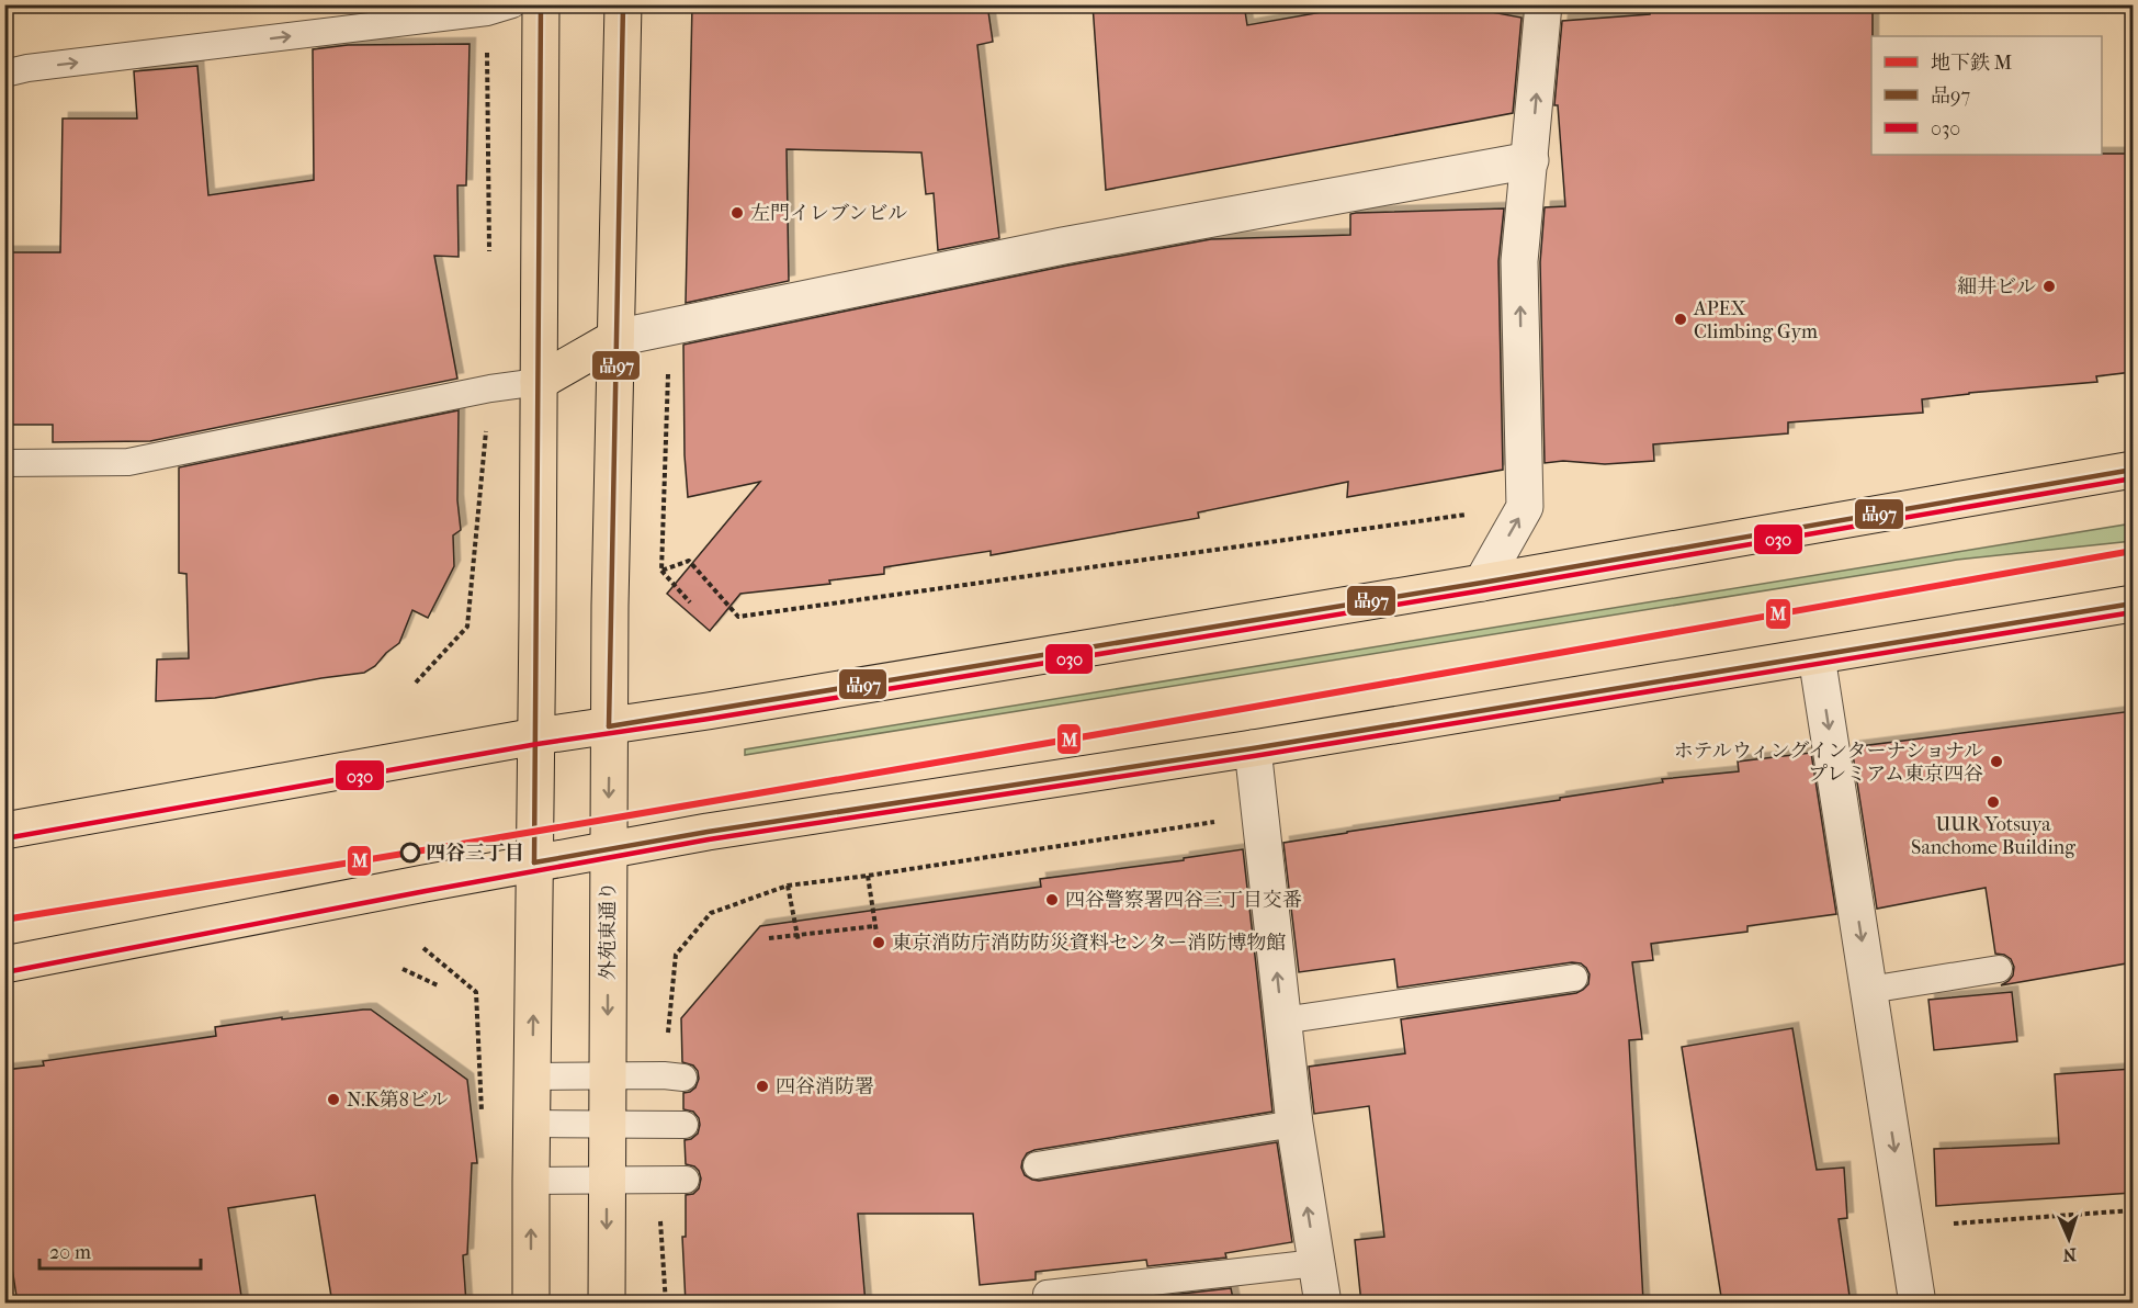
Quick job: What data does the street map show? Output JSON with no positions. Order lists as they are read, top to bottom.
{
  "streets": {
    "main road": ["外苑東通り"]
  },
  "places": [
    "左門イレブンビル",
    "細井ビル",
    "APEX Climbing Gym",
    "ホテルウィングインターナショナル プレミアム東京四谷",
    "UUR Yotsuya Sanchome Building",
    "四谷三丁目",
    "四谷警察署四谷三丁目交番",
    "東京消防庁消防防災資料センター消防博物館",
    "四谷消防署",
    "N.K第8ビル"
  ],
  "lines": ["transit line 品97", "transit line 030", "metro line M"],
  "legend": ["地下鉄 M", "品97", "030"],
  "scale_bar": "20 m",
  "north": "bottom"
}
